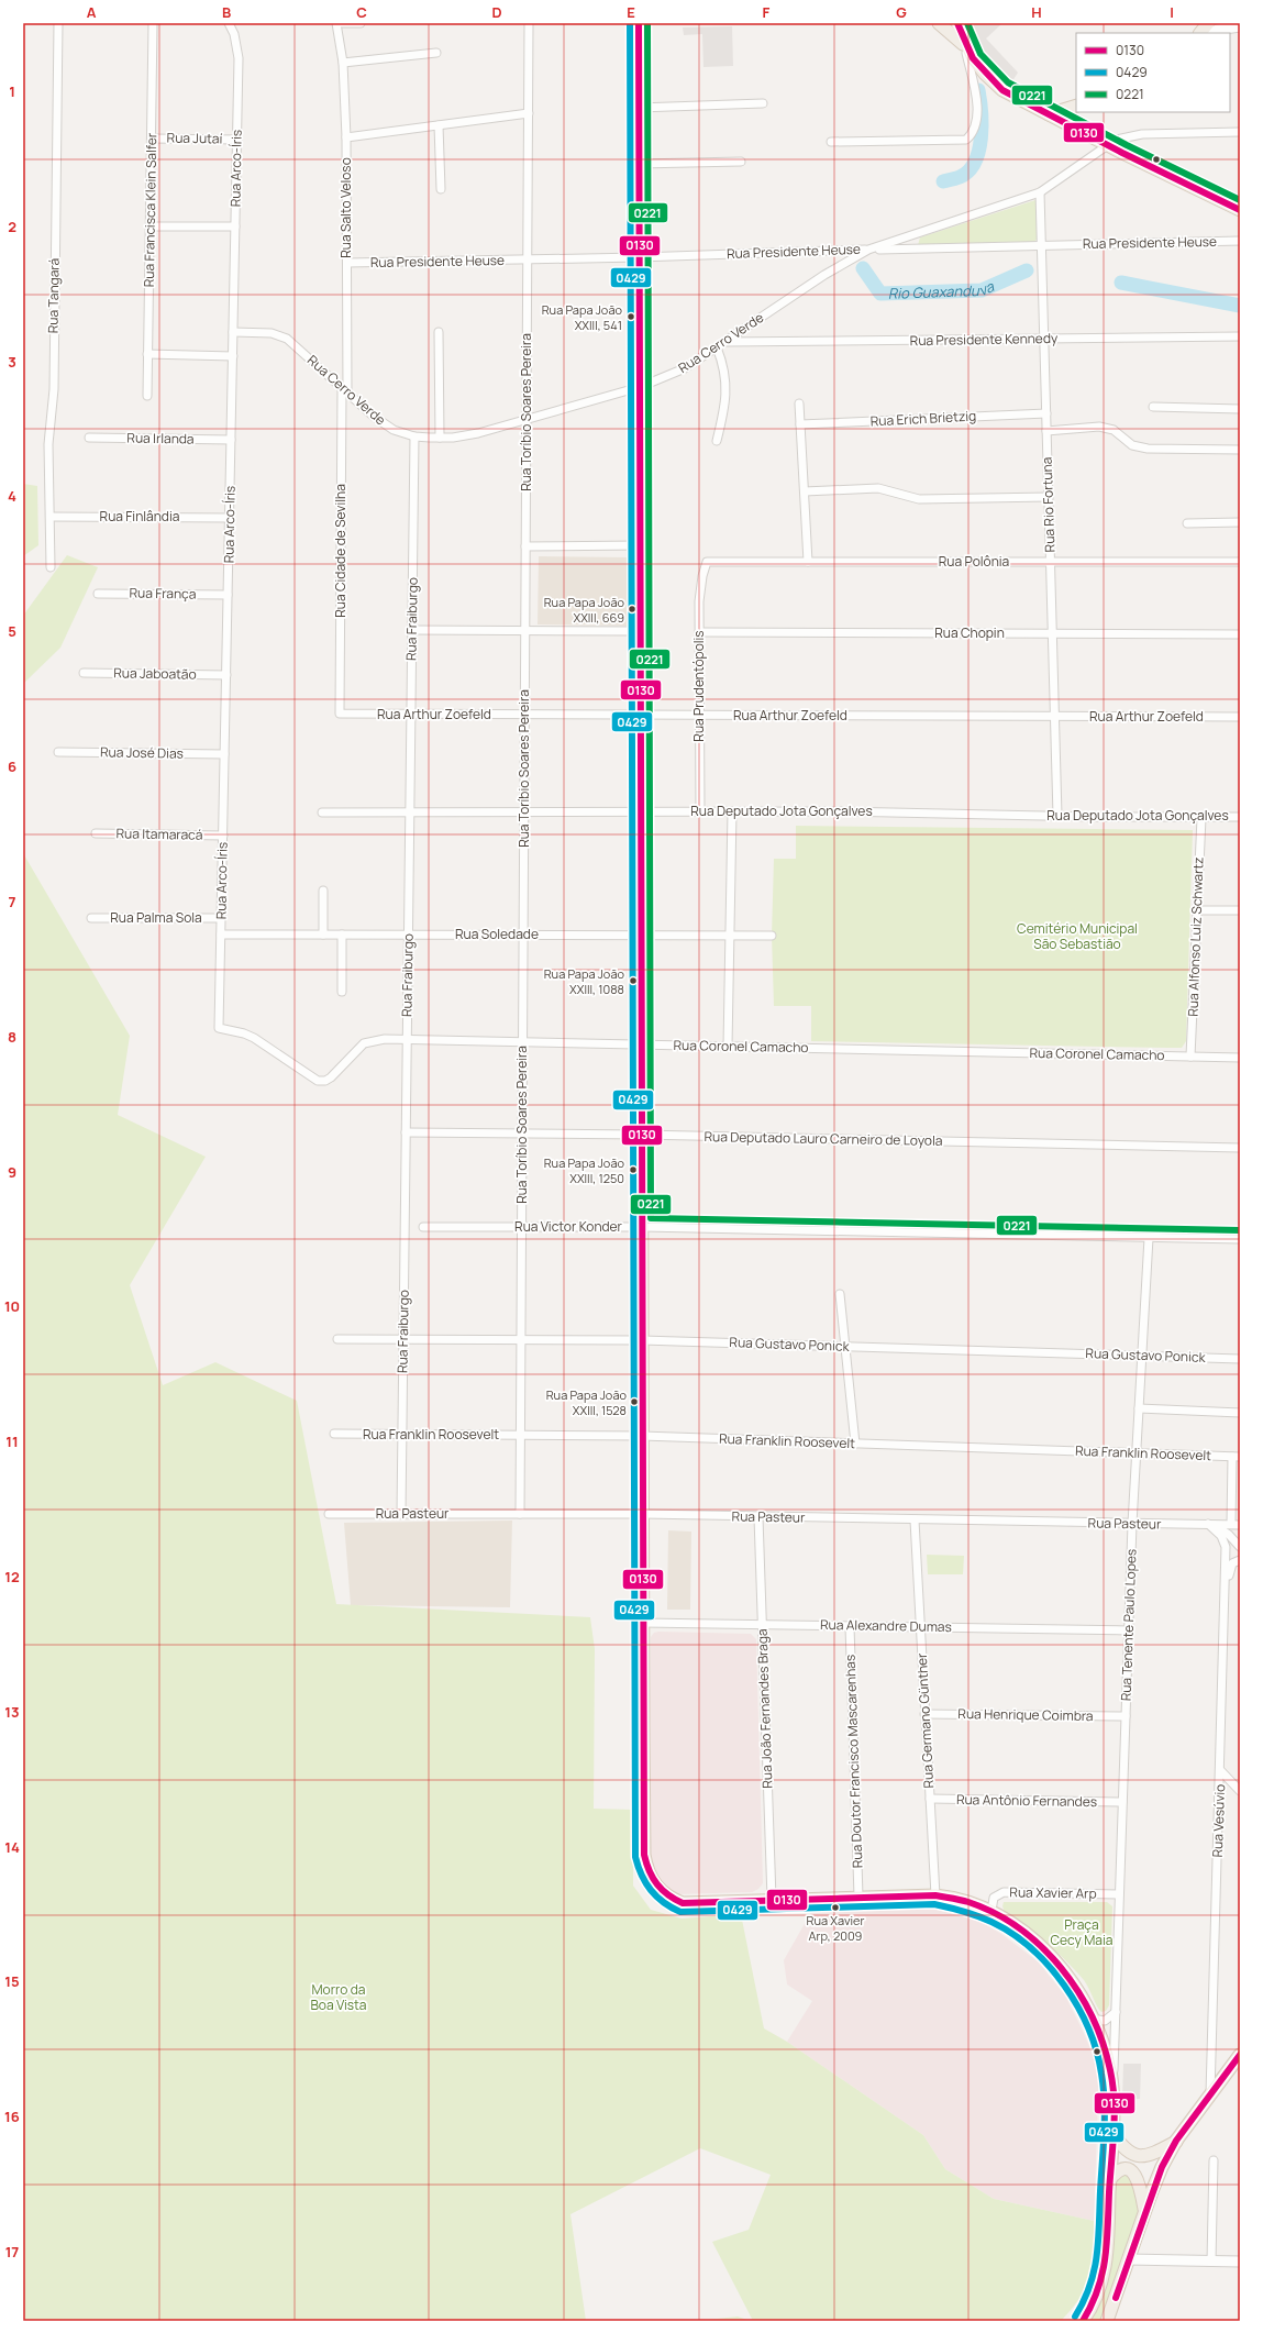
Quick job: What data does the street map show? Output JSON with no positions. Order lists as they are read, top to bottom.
{
  "streets": {
    "main road": ["Rua Tenente Paulo Lopes"],
    "street": [
      "Rua Jutaí",
      "Rua Arco-Íris",
      "Rua Salto Veloso",
      "Rua Francisca Klein Salfer",
      "Rua Presidente Heuse",
      "Rua Tangará",
      "Rua Presidente Kennedy",
      "Rua Cerro Verde",
      "Rua Toríbio Soares Pereira",
      "Rua Erich Brietzig",
      "Rua Irlanda",
      "Rua Rio Fortuna",
      "Rua Finlândia",
      "Rua Cidade de Sevilha",
      "Rua Polônia",
      "Rua França",
      "Rua Fraiburgo",
      "Rua Chopin",
      "Rua Jaboatão",
      "Rua Prudentópolis",
      "Rua Arthur Zoefeld",
      "Rua José Dias",
      "Rua Deputado Jota Gonçalves",
      "Rua Itamaracá",
      "Rua Palma Sola",
      "Rua Soledade",
      "Rua Alfonso Luiz Schwartz",
      "Rua Coronel Camacho",
      "Rua Deputado Lauro Carneiro de Loyola",
      "Rua Victor Konder",
      "Rua Gustavo Ponick",
      "Rua Franklin Roosevelt",
      "Rua Pasteur",
      "Rua Alexandre Dumas",
      "Rua João Fernandes Braga",
      "Rua Henrique Coimbra",
      "Rua Germano Günther",
      "Rua Doutor Francisco Mascarenhas",
      "Rua Antônio Fernandes",
      "Rua Vesúvio",
      "Rua Xavier Arp"
    ]
  },
  "crossings": [
    ["Rua Jutaí", "Rua Arco-Íris"],
    ["Rua Jutaí", "Rua Francisca Klein Salfer"],
    ["Rua Arco-Íris", "Rua Cerro Verde"],
    ["Rua Arco-Íris", "Rua Irlanda"],
    ["Rua Arco-Íris", "Rua Finlândia"],
    ["Rua Arco-Íris", "Rua França"],
    ["Rua Arco-Íris", "Rua Jaboatão"],
    ["Rua Arco-Íris", "Rua José Dias"],
    ["Rua Arco-Íris", "Rua Itamaracá"],
    ["Rua Arco-Íris", "Rua Palma Sola"],
    ["Rua Arco-Íris", "Rua Soledade"],
    ["Rua Arco-Íris", "Rua Coronel Camacho"],
    ["Rua Salto Veloso", "Rua Presidente Heuse"],
    ["Rua Salto Veloso", "Rua Cerro Verde"],
    ["Rua Salto Veloso", "Rua Cidade de Sevilha"],
    ["Rua Presidente Heuse", "Rua Cerro Verde"],
    ["Rua Presidente Heuse", "Rua Toríbio Soares Pereira"],
    ["Rua Presidente Heuse", "Rua Rio Fortuna"],
    ["Rua Tangará", "Rua Finlândia"],
    ["Rua Presidente Kennedy", "Rua Cerro Verde"],
    ["Rua Presidente Kennedy", "Rua Rio Fortuna"],
    ["Rua Cerro Verde", "Rua Toríbio Soares Pereira"],
    ["Rua Cerro Verde", "Rua Rio Fortuna"],
    ["Rua Cerro Verde", "Rua Cidade de Sevilha"],
    ["Rua Cerro Verde", "Rua Fraiburgo"],
    ["Rua Toríbio Soares Pereira", "Rua Arthur Zoefeld"],
    ["Rua Toríbio Soares Pereira", "Rua Deputado Jota Gonçalves"],
    ["Rua Toríbio Soares Pereira", "Rua Soledade"],
    ["Rua Toríbio Soares Pereira", "Rua Coronel Camacho"],
    ["Rua Toríbio Soares Pereira", "Rua Deputado Lauro Carneiro de Loyola"],
    ["Rua Toríbio Soares Pereira", "Rua Victor Konder"],
    ["Rua Toríbio Soares Pereira", "Rua Gustavo Ponick"],
    ["Rua Toríbio Soares Pereira", "Rua Franklin Roosevelt"],
    ["Rua Toríbio Soares Pereira", "Rua Pasteur"],
    ["Rua Erich Brietzig", "Rua Rio Fortuna"],
    ["Rua Rio Fortuna", "Rua Polônia"],
    ["Rua Rio Fortuna", "Rua Chopin"],
    ["Rua Rio Fortuna", "Rua Arthur Zoefeld"],
    ["Rua Rio Fortuna", "Rua Deputado Jota Gonçalves"],
    ["Rua Cidade de Sevilha", "Rua Arthur Zoefeld"],
    ["Rua Polônia", "Rua Prudentópolis"],
    ["Rua Fraiburgo", "Rua Arthur Zoefeld"],
    ["Rua Fraiburgo", "Rua Deputado Jota Gonçalves"],
    ["Rua Fraiburgo", "Rua Soledade"],
    ["Rua Fraiburgo", "Rua Coronel Camacho"],
    ["Rua Fraiburgo", "Rua Deputado Lauro Carneiro de Loyola"],
    ["Rua Fraiburgo", "Rua Gustavo Ponick"],
    ["Rua Fraiburgo", "Rua Franklin Roosevelt"],
    ["Rua Fraiburgo", "Rua Pasteur"],
    ["Rua Chopin", "Rua Prudentópolis"],
    ["Rua Prudentópolis", "Rua Arthur Zoefeld"],
    ["Rua Prudentópolis", "Rua Deputado Jota Gonçalves"],
    ["Rua Deputado Jota Gonçalves", "Rua Alfonso Luiz Schwartz"],
    ["Rua Alfonso Luiz Schwartz", "Rua Coronel Camacho"],
    ["Rua Victor Konder", "Rua Tenente Paulo Lopes"],
    ["Rua Gustavo Ponick", "Rua Tenente Paulo Lopes"],
    ["Rua Franklin Roosevelt", "Rua Tenente Paulo Lopes"],
    ["Rua Pasteur", "Rua Tenente Paulo Lopes"],
    ["Rua Pasteur", "Rua João Fernandes Braga"],
    ["Rua Pasteur", "Rua Germano Günther"],
    ["Rua Pasteur", "Rua Vesúvio"],
    ["Rua Tenente Paulo Lopes", "Rua Alexandre Dumas"],
    ["Rua Tenente Paulo Lopes", "Rua Henrique Coimbra"],
    ["Rua Tenente Paulo Lopes", "Rua Antônio Fernandes"],
    ["Rua Tenente Paulo Lopes", "Rua Xavier Arp"],
    ["Rua Alexandre Dumas", "Rua João Fernandes Braga"],
    ["Rua Alexandre Dumas", "Rua Germano Günther"],
    ["Rua Alexandre Dumas", "Rua Doutor Francisco Mascarenhas"],
    ["Rua Henrique Coimbra", "Rua Germano Günther"],
    ["Rua Germano Günther", "Rua Antônio Fernandes"]
  ],
  "water": ["Rio Guaxanduva"],
  "parks": ["Cemitério Municipal São Sebastião", "Praça Cecy Maia", "Morro da Boa Vista"],
  "places": [
    "Rua Papa João XXIII, 541",
    "Rua Papa João XXIII, 669",
    "Rua Papa João XXIII, 1088",
    "Rua Papa João XXIII, 1250",
    "Rua Papa João XXIII, 1528",
    "Rua Xavier Arp, 2009"
  ],
  "lines": ["transit line 0130", "transit line 0429", "transit line 0221"],
  "legend": ["0130", "0429", "0221"],
  "grid": {
    "columns": [
      "A",
      "B",
      "C",
      "D",
      "E",
      "F",
      "G",
      "H",
      "I"
    ],
    "rows": [
      "1",
      "2",
      "3",
      "4",
      "5",
      "6",
      "7",
      "8",
      "9",
      "10",
      "11",
      "12",
      "13",
      "14",
      "15",
      "16",
      "17"
    ]
  }
}
